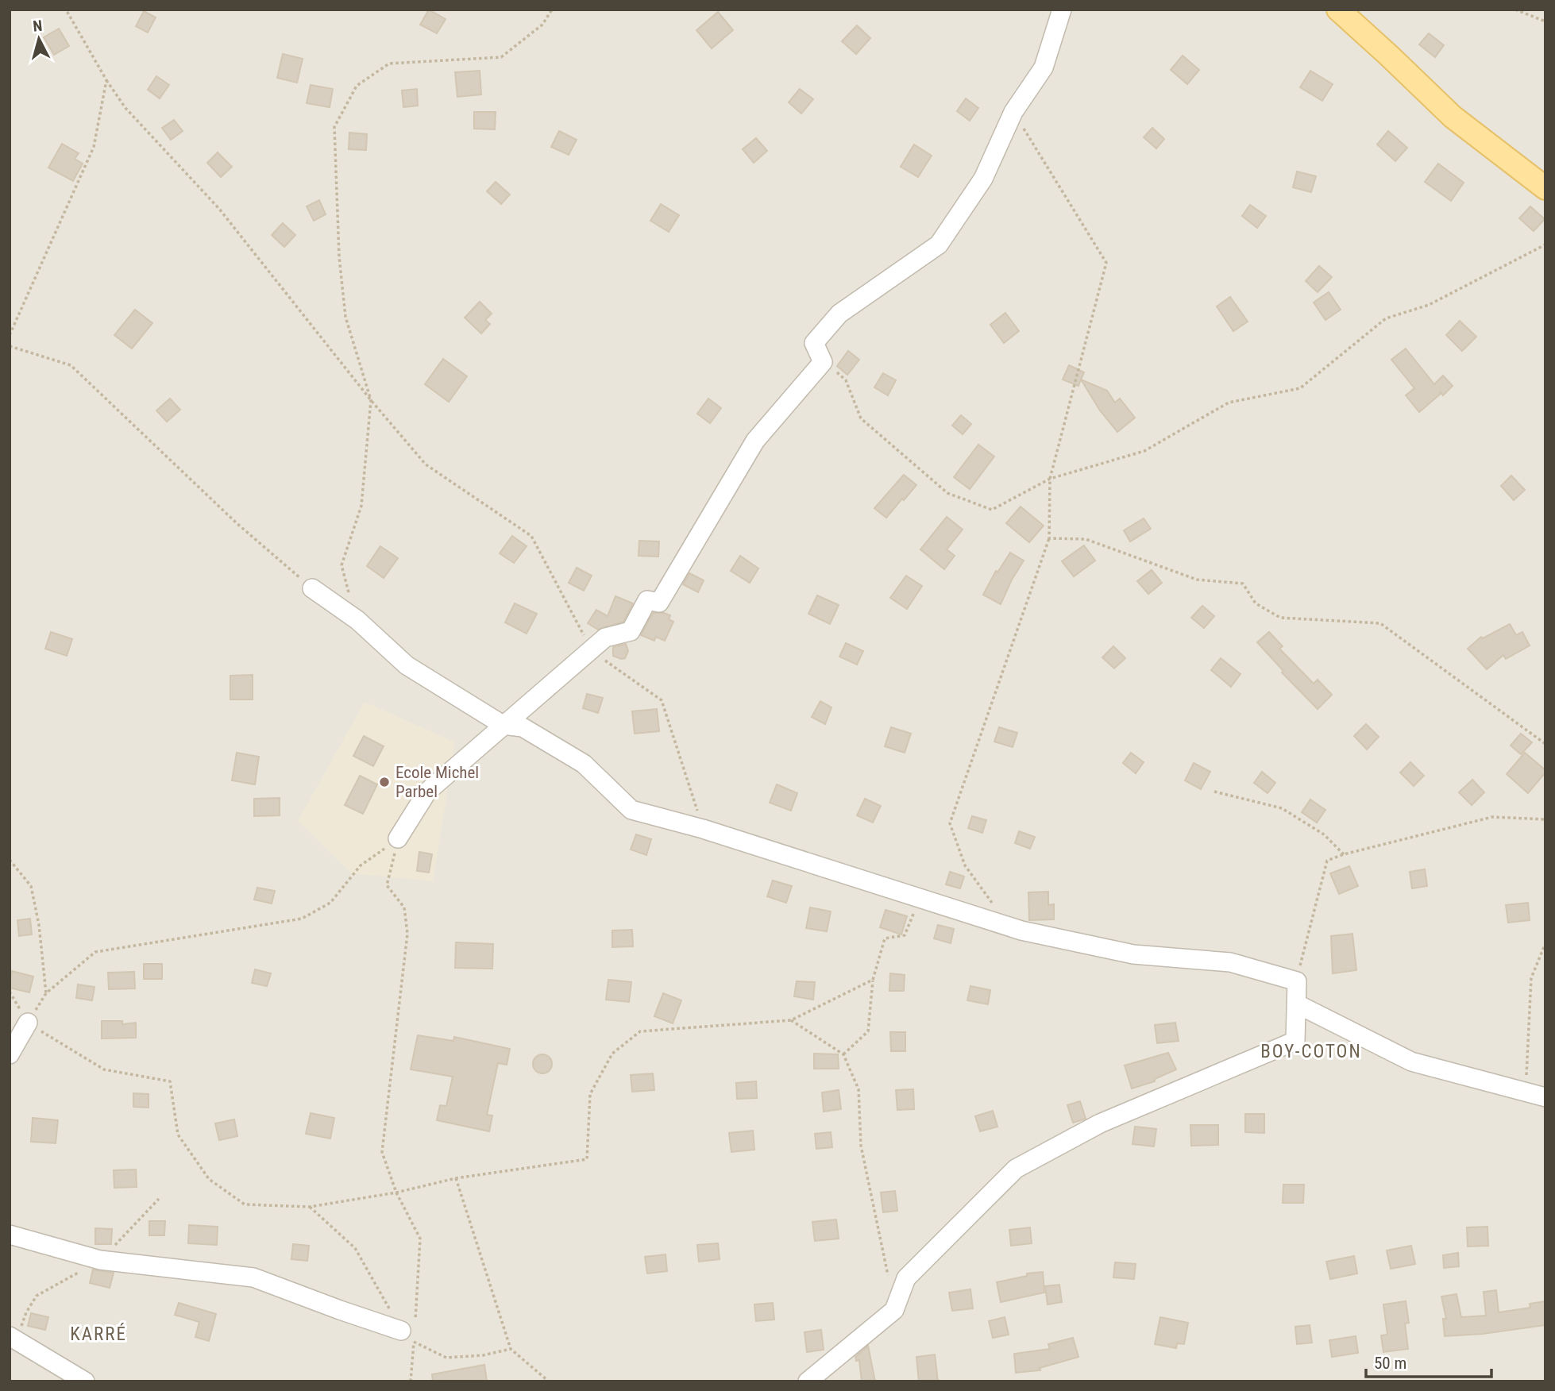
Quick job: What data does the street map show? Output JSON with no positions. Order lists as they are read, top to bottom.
{
  "districts": ["BOY-COTON", "KARRÉ"],
  "places": ["Ecole Michel Parbel"],
  "scale_bar": "50 m",
  "north": "top"
}
